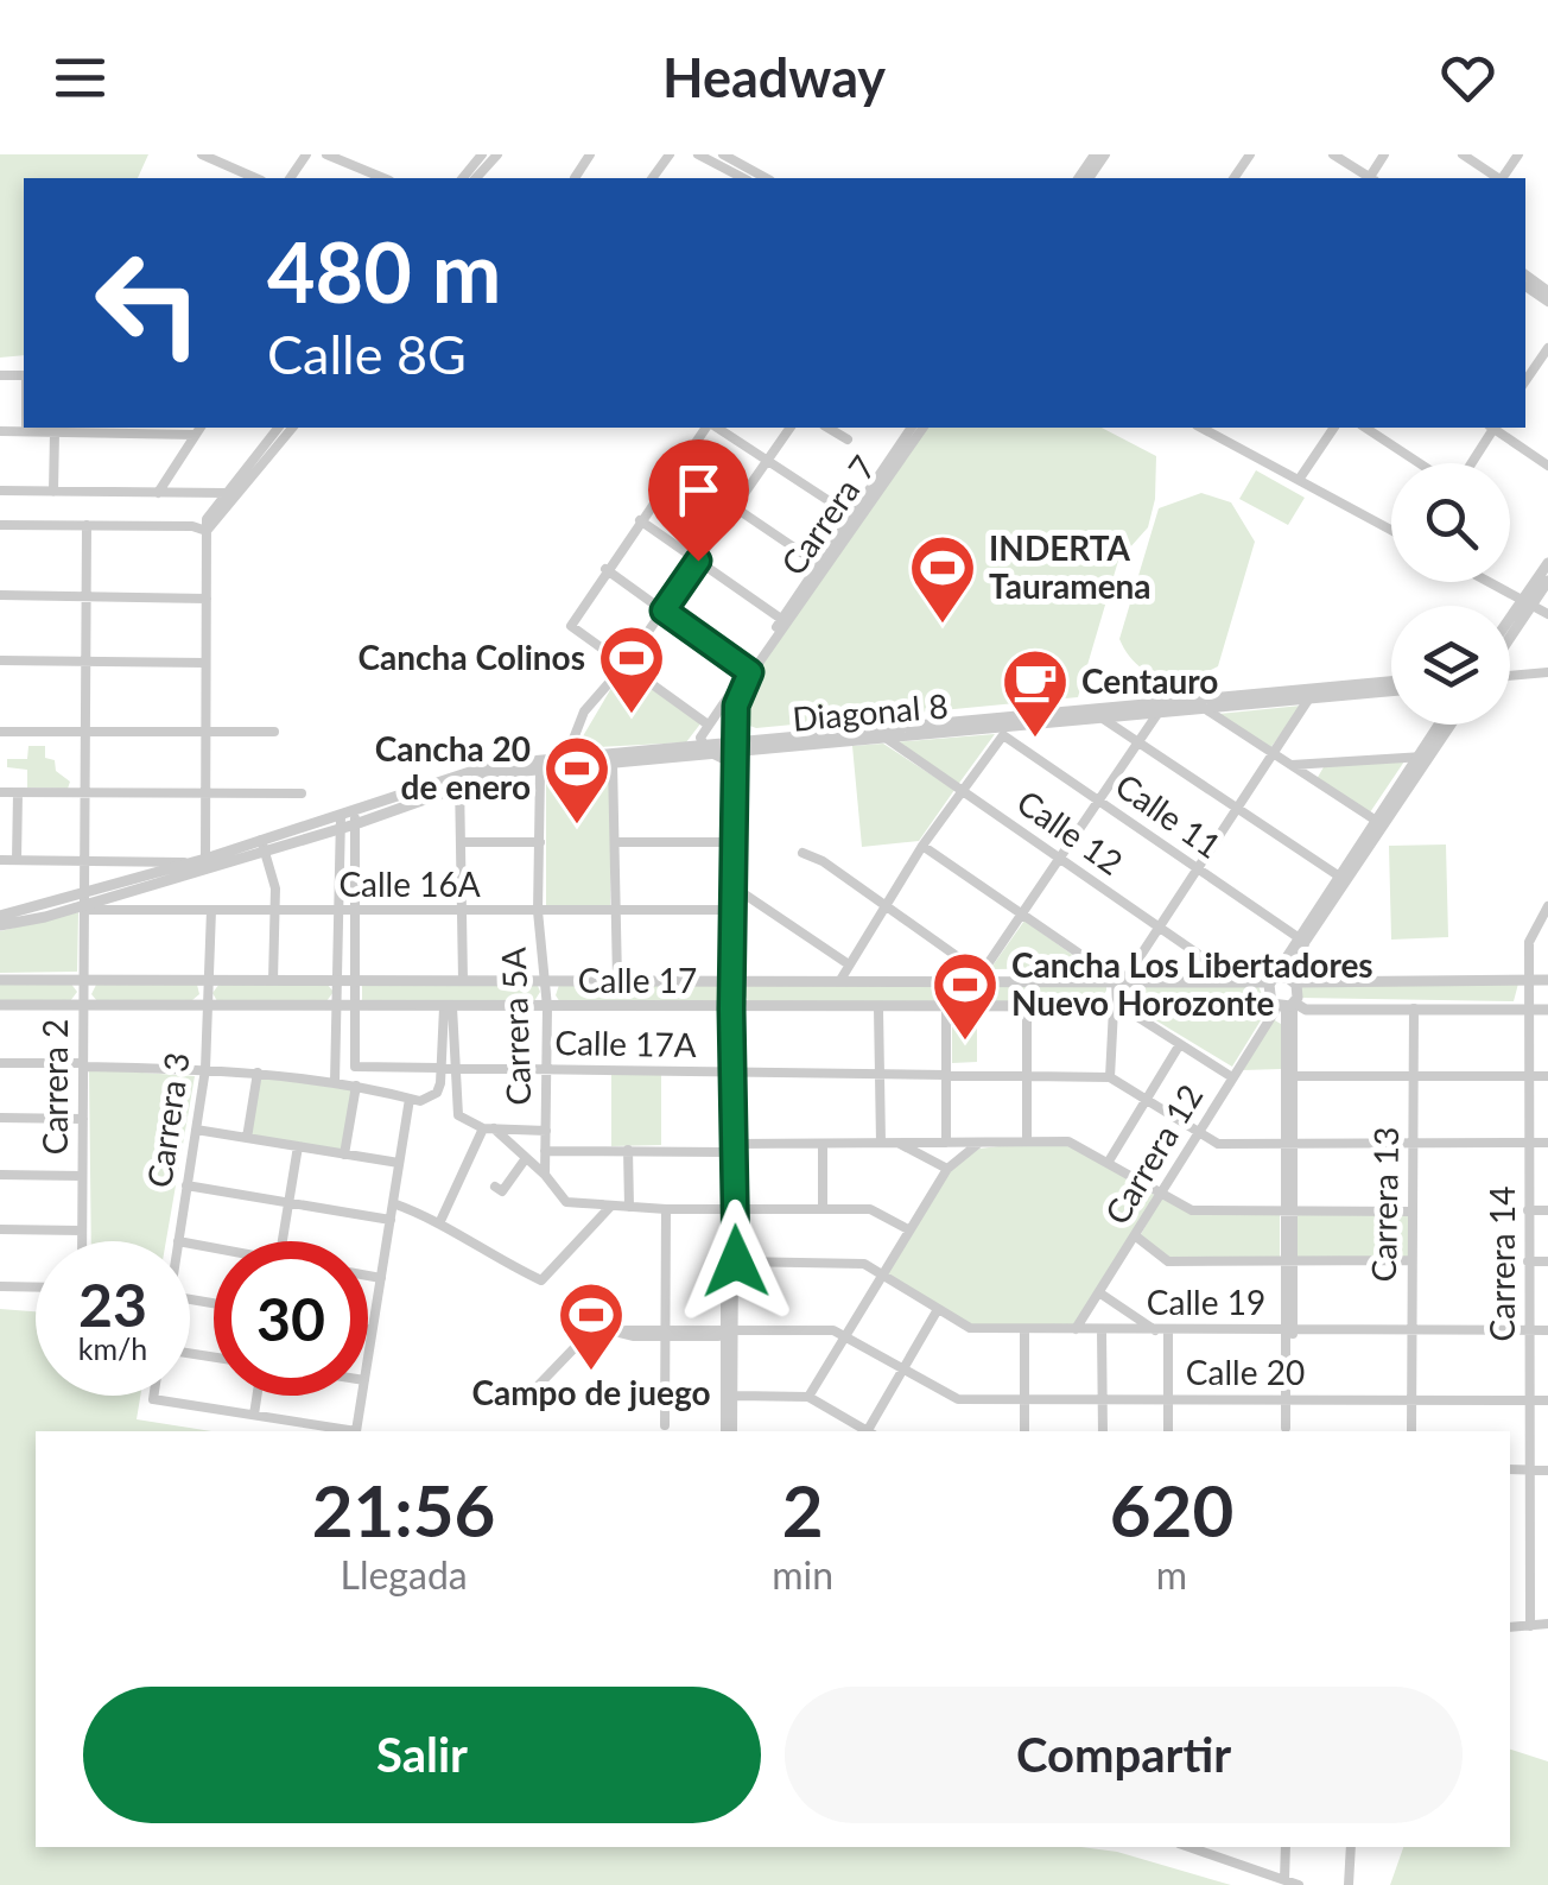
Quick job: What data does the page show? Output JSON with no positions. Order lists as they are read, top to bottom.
{
  "streets": {
    "street": [
      "Carrera 7",
      "Diagonal 8",
      "Calle 11",
      "Calle 12",
      "Calle 16A",
      "Calle 17",
      "Carrera 5A",
      "Calle 17A",
      "Carrera 2",
      "Carrera 3",
      "Carrera 12",
      "Carrera 13",
      "Carrera 14",
      "Calle 19",
      "Calle 20"
    ]
  },
  "crossings": [
    ["Carrera 7", "Diagonal 8"],
    ["Carrera 7", "Calle 16A"],
    ["Carrera 7", "Calle 17"],
    ["Carrera 7", "Calle 17A"],
    ["Diagonal 8", "Calle 11"],
    ["Diagonal 8", "Calle 12"],
    ["Diagonal 8", "Calle 16A"],
    ["Diagonal 8", "Carrera 5A"],
    ["Diagonal 8", "Carrera 2"],
    ["Calle 12", "Calle 17"],
    ["Calle 16A", "Carrera 5A"],
    ["Calle 16A", "Carrera 2"],
    ["Calle 16A", "Carrera 3"],
    ["Calle 17", "Carrera 5A"],
    ["Calle 17", "Calle 17A"],
    ["Calle 17", "Carrera 2"],
    ["Calle 17", "Carrera 3"],
    ["Calle 17", "Carrera 12"],
    ["Calle 17", "Carrera 13"],
    ["Calle 17", "Carrera 14"],
    ["Carrera 5A", "Calle 17A"],
    ["Carrera 12", "Calle 19"],
    ["Carrera 13", "Calle 19"],
    ["Carrera 13", "Calle 20"],
    ["Carrera 14", "Calle 19"],
    ["Carrera 14", "Calle 20"]
  ],
  "places": {
    "sports": [
      "INDERTA Tauramena",
      "Cancha Colinos",
      "Cancha 20 de enero",
      "Cancha Los Libertadores Nuevo Horozonte",
      "Campo de juego"
    ],
    "cafe": ["Centauro"]
  },
  "page": {
    "header": "Headway",
    "turn": ["480 m", "Calle 8G"],
    "speed": "23 km/h",
    "limit": "30",
    "eta": [
      "21:56",
      "Llegada",
      "2",
      "min",
      "620",
      "m"
    ],
    "buttons": ["Salir", "Compartir"]
  }
}
